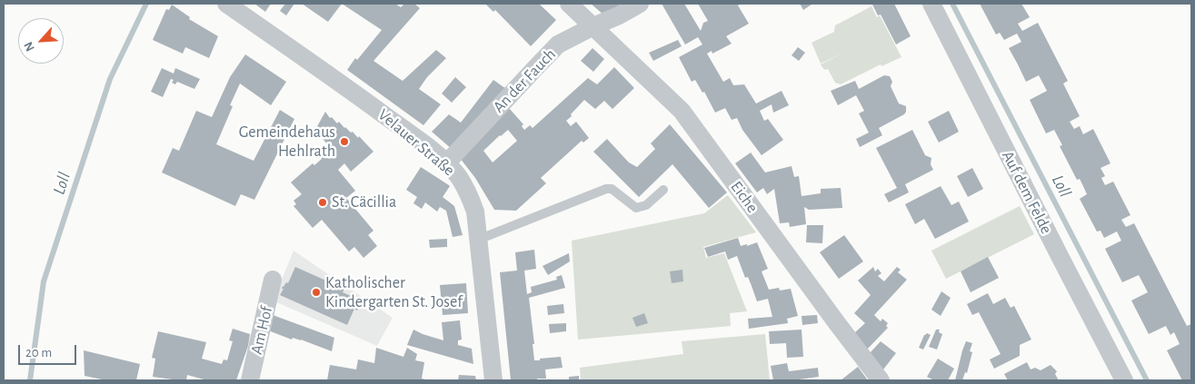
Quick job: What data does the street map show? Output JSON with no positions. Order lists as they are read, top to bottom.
{
  "streets": {
    "street": [
      "An der Fauch",
      "Velauer Straße",
      "Auf dem Felde",
      "Eiche",
      "Am Hof"
    ]
  },
  "crossings": [
    ["An der Fauch", "Velauer Straße"],
    ["An der Fauch", "Eiche"]
  ],
  "water": ["Loll"],
  "places": ["Gemeindehaus Hehlrath", "St. Cäcillia", "Katholischer Kindergarten St. Josef"],
  "scale_bar": "20 m",
  "north": "bottom left"
}
